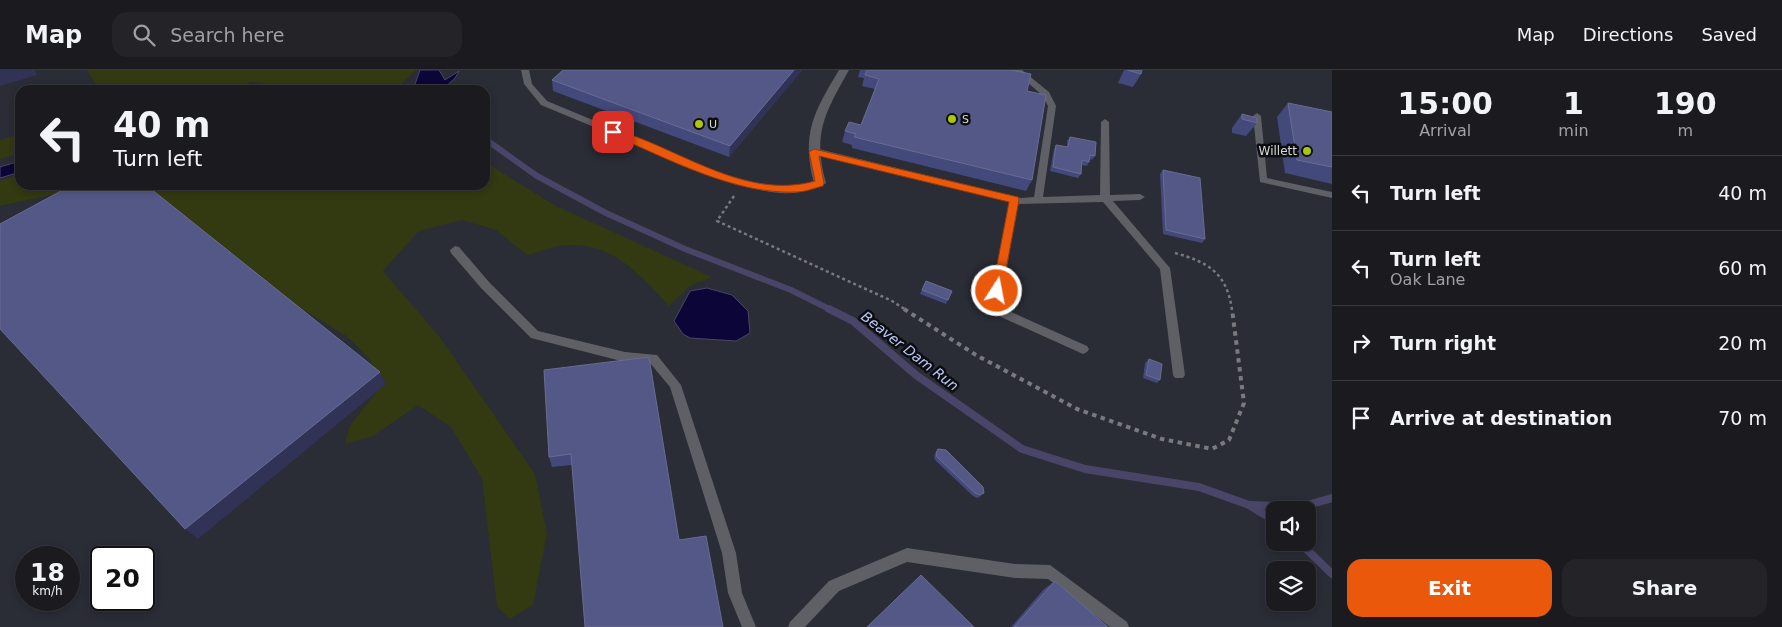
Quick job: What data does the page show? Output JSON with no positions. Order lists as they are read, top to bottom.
{
  "water": ["Beaver Dam Run"],
  "places": ["S", "U", "Willett"],
  "page": {
    "header": "Map",
    "search": "Search here",
    "nav": ["Map", "Directions", "Saved"],
    "eta": [
      "15:00",
      "Arrival",
      "1",
      "min",
      "190",
      "m"
    ],
    "turn": ["40 m", "Turn left"],
    "list": [
      {
        "name": "Turn left",
        "value": "40 m"
      },
      {
        "name": "Turn left",
        "note": "Oak Lane",
        "value": "60 m"
      },
      {
        "name": "Turn right",
        "value": "20 m"
      },
      {
        "name": "Arrive at destination",
        "value": "70 m"
      }
    ],
    "speed": "18 km/h",
    "limit": "20",
    "buttons": ["Exit", "Share"]
  }
}
